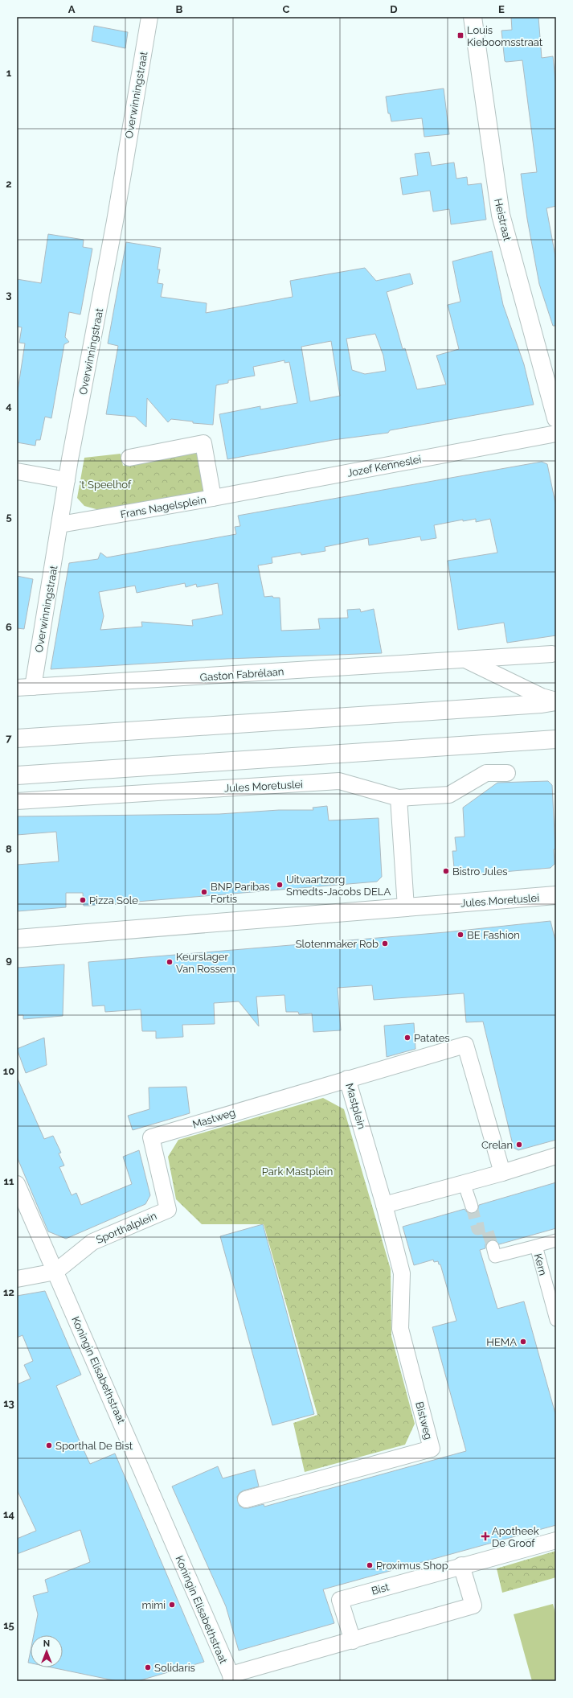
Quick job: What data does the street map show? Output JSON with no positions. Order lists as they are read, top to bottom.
{
  "streets": {
    "main road": ["Heistraat", "Jules Moretuslei"],
    "street": [
      "Overwinningstraat",
      "Jozef Kenneslei",
      "Frans Nagelsplein",
      "Gaston Fabrélaan",
      "Mastplein",
      "Mastweg",
      "Sporthalplein",
      "Kern",
      "Koningin Elisabethstraat",
      "Bistweg",
      "Bist"
    ]
  },
  "crossings": [
    ["Overwinningstraat", "Frans Nagelsplein"],
    ["Overwinningstraat", "Gaston Fabrélaan"],
    ["Jozef Kenneslei", "Frans Nagelsplein"],
    ["Mastplein", "Mastweg"],
    ["Mastplein", "Bistweg"],
    ["Mastweg", "Sporthalplein"],
    ["Sporthalplein", "Koningin Elisabethstraat"]
  ],
  "parks": ["'t Speelhof", "Park Mastplein"],
  "places": {
    "transit": ["Louis Kieboomsstraat"],
    "other": [
      "Bistro Jules",
      "Uitvaartzorg Smedts-Jacobs DELA",
      "BNP Paribas Fortis",
      "Pizza Sole",
      "BE Fashion",
      "Slotenmaker Rob",
      "Keurslager Van Rossem",
      "Patates",
      "Crelan",
      "HEMA",
      "Sporthal De Bist",
      "Proximus Shop",
      "mimi",
      "Solidaris"
    ],
    "health": ["Apotheek De Groof"]
  },
  "north": "top",
  "grid": {
    "columns": [
      "A",
      "B",
      "C",
      "D",
      "E"
    ],
    "rows": [
      "1",
      "2",
      "3",
      "4",
      "5",
      "6",
      "7",
      "8",
      "9",
      "10",
      "11",
      "12",
      "13",
      "14",
      "15"
    ]
  }
}
